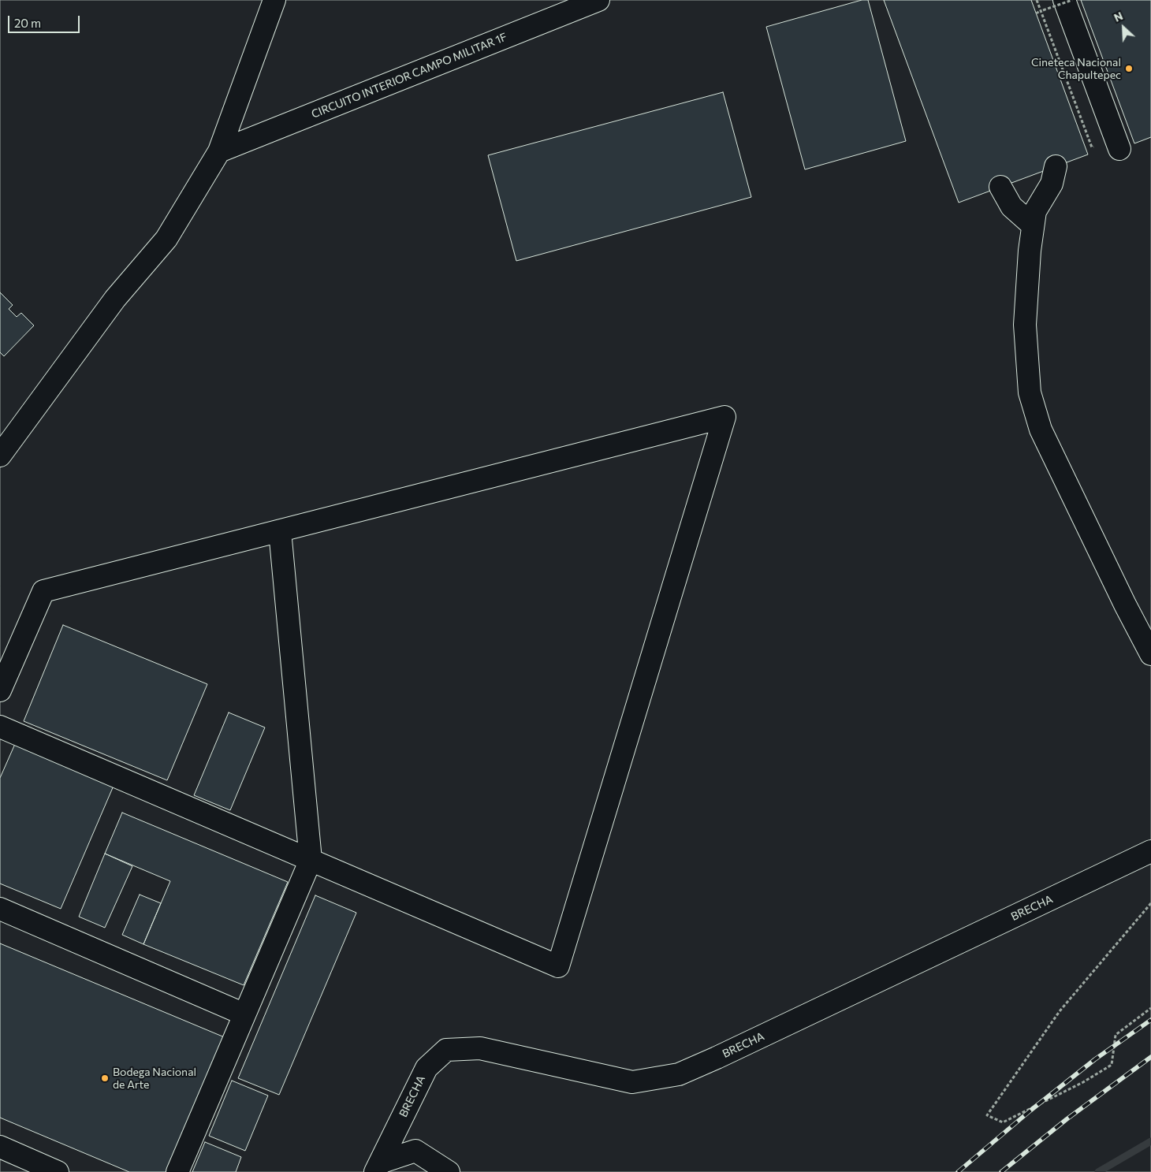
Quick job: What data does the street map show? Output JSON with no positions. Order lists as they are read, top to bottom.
{
  "streets": {
    "street": ["CIRCUITO INTERIOR CAMPO MILITAR 1F", "BRECHA"]
  },
  "places": ["Cineteca Nacional Chapultepec", "Bodega Nacional de Arte"],
  "scale_bar": "20 m",
  "north": "top left"
}
